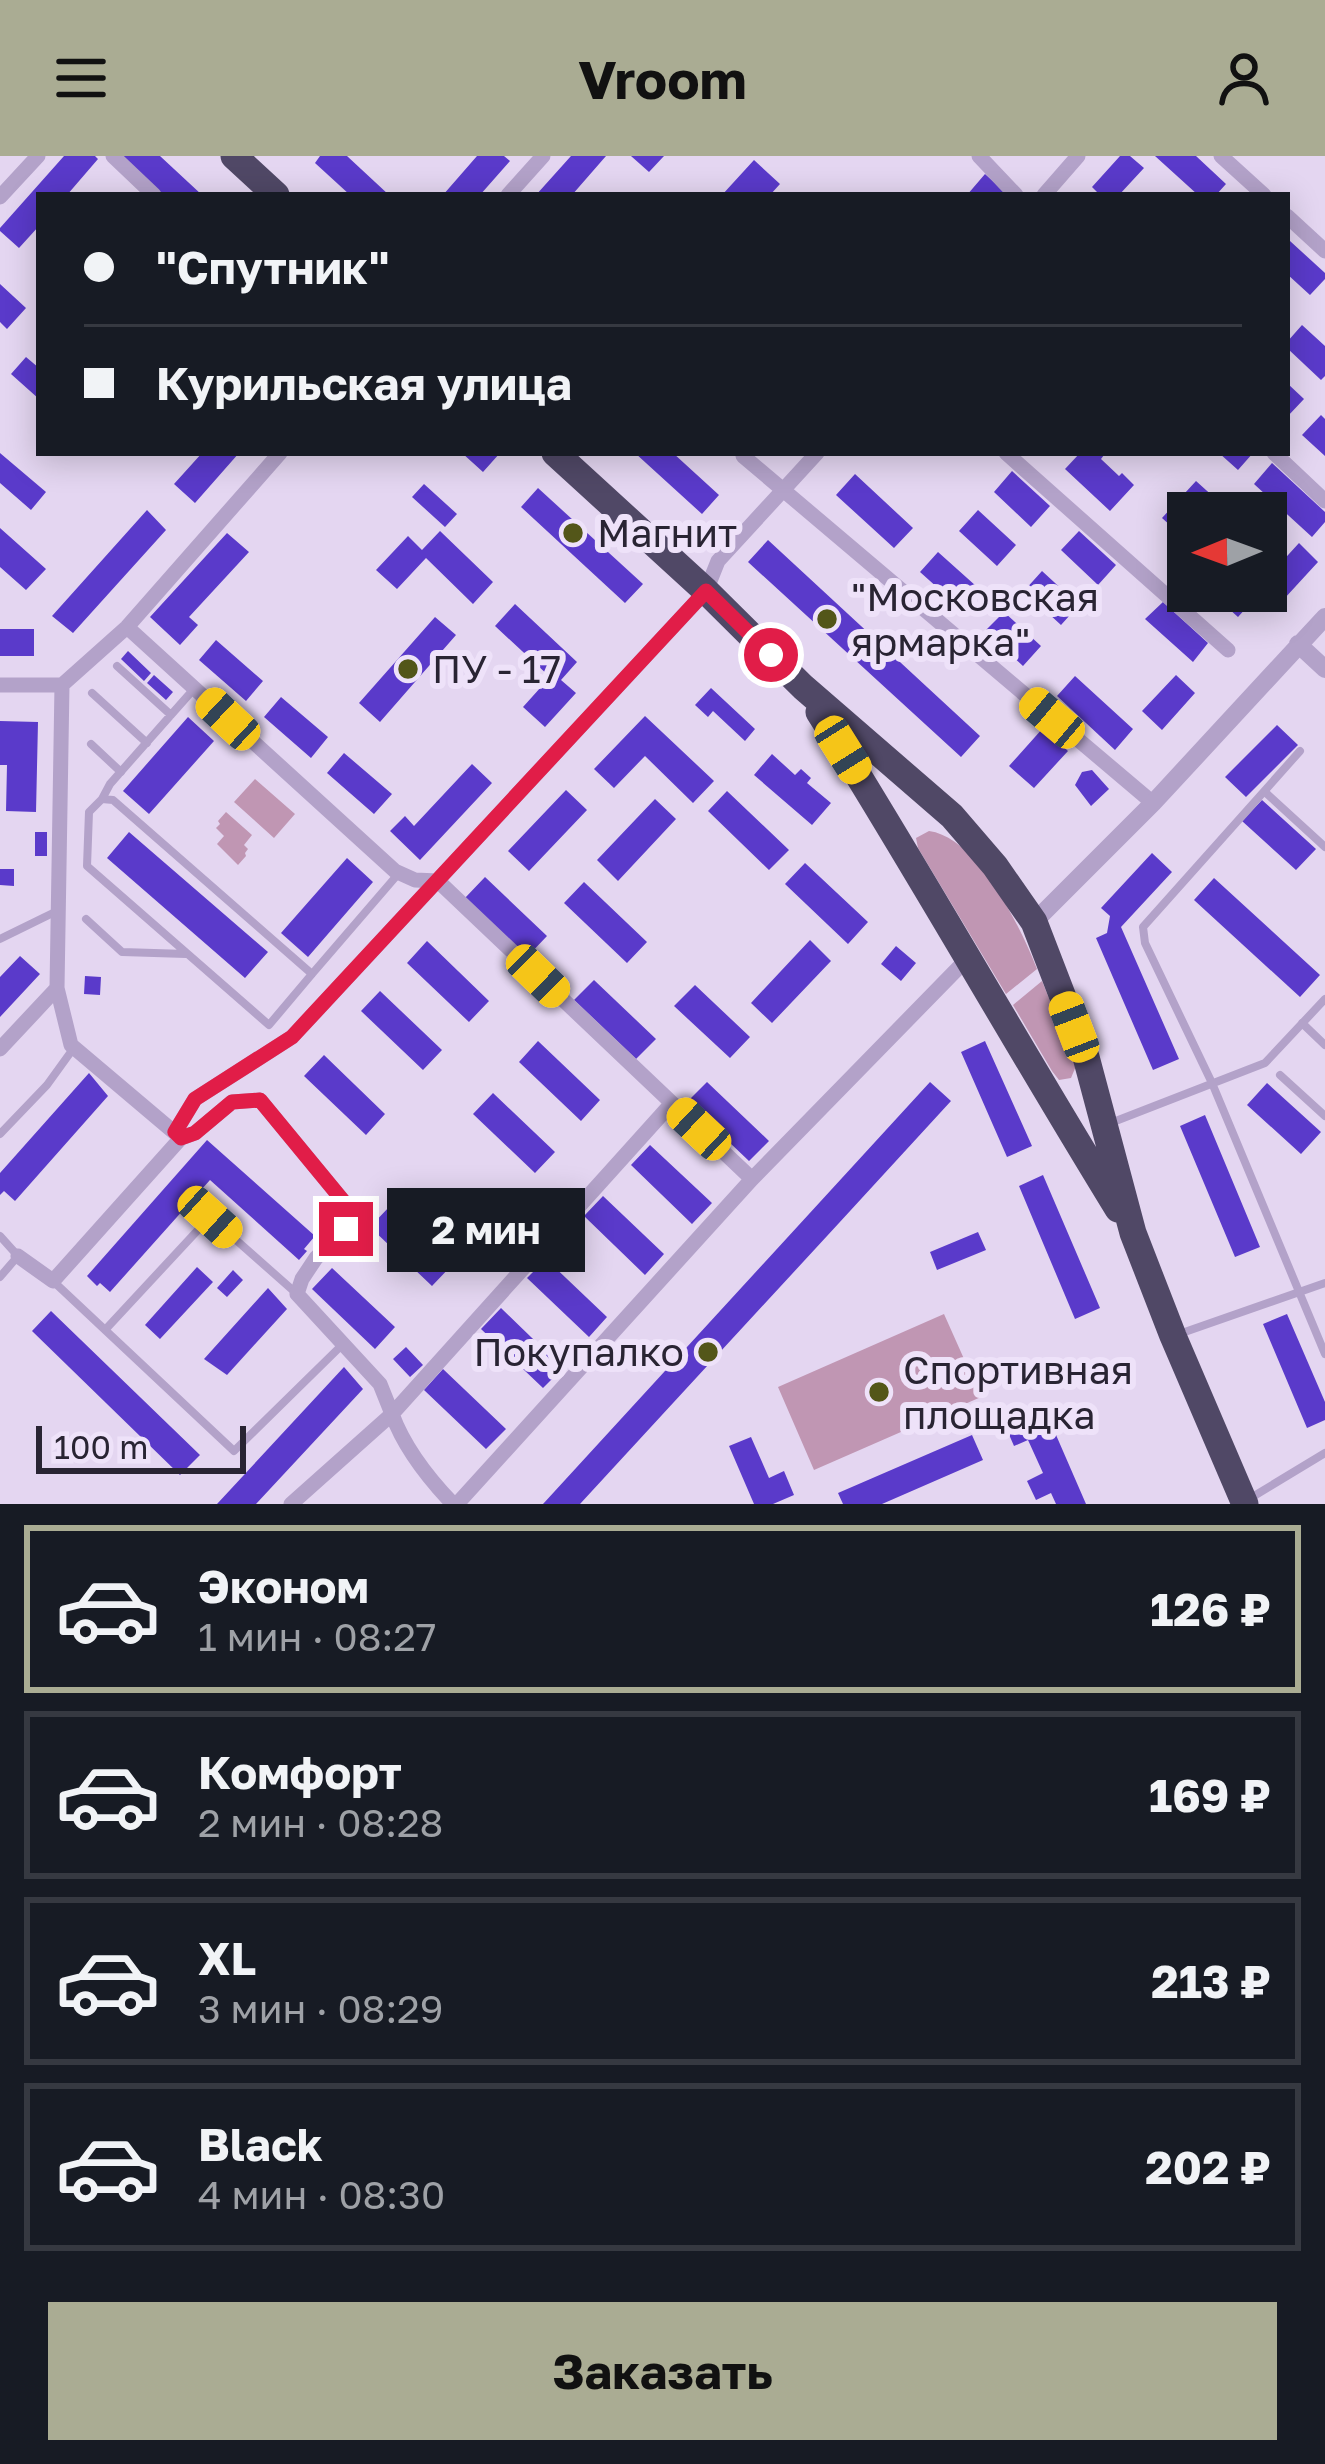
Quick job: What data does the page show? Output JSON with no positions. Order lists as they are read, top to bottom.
{
  "places": [
    "Магнит",
    "\"Московская ярмарка\"",
    "ПУ - 17",
    "Покупалко",
    "Спортивная площадка"
  ],
  "scale_bar": "100 m",
  "north": "left",
  "page": {
    "header": "Vroom",
    "banner": ["\"Спутник\"", "Курильская улица"],
    "bubble": "2 мин",
    "scale": "100 m",
    "list": [
      {
        "name": "Эконом",
        "note": "1 мин · 08:27",
        "value": "126 ₽"
      },
      {
        "name": "Комфорт",
        "note": "2 мин · 08:28",
        "value": "169 ₽"
      },
      {
        "name": "XL",
        "note": "3 мин · 08:29",
        "value": "213 ₽"
      },
      {
        "name": "Black",
        "note": "4 мин · 08:30",
        "value": "202 ₽"
      }
    ],
    "buttons": "Заказать"
  }
}
